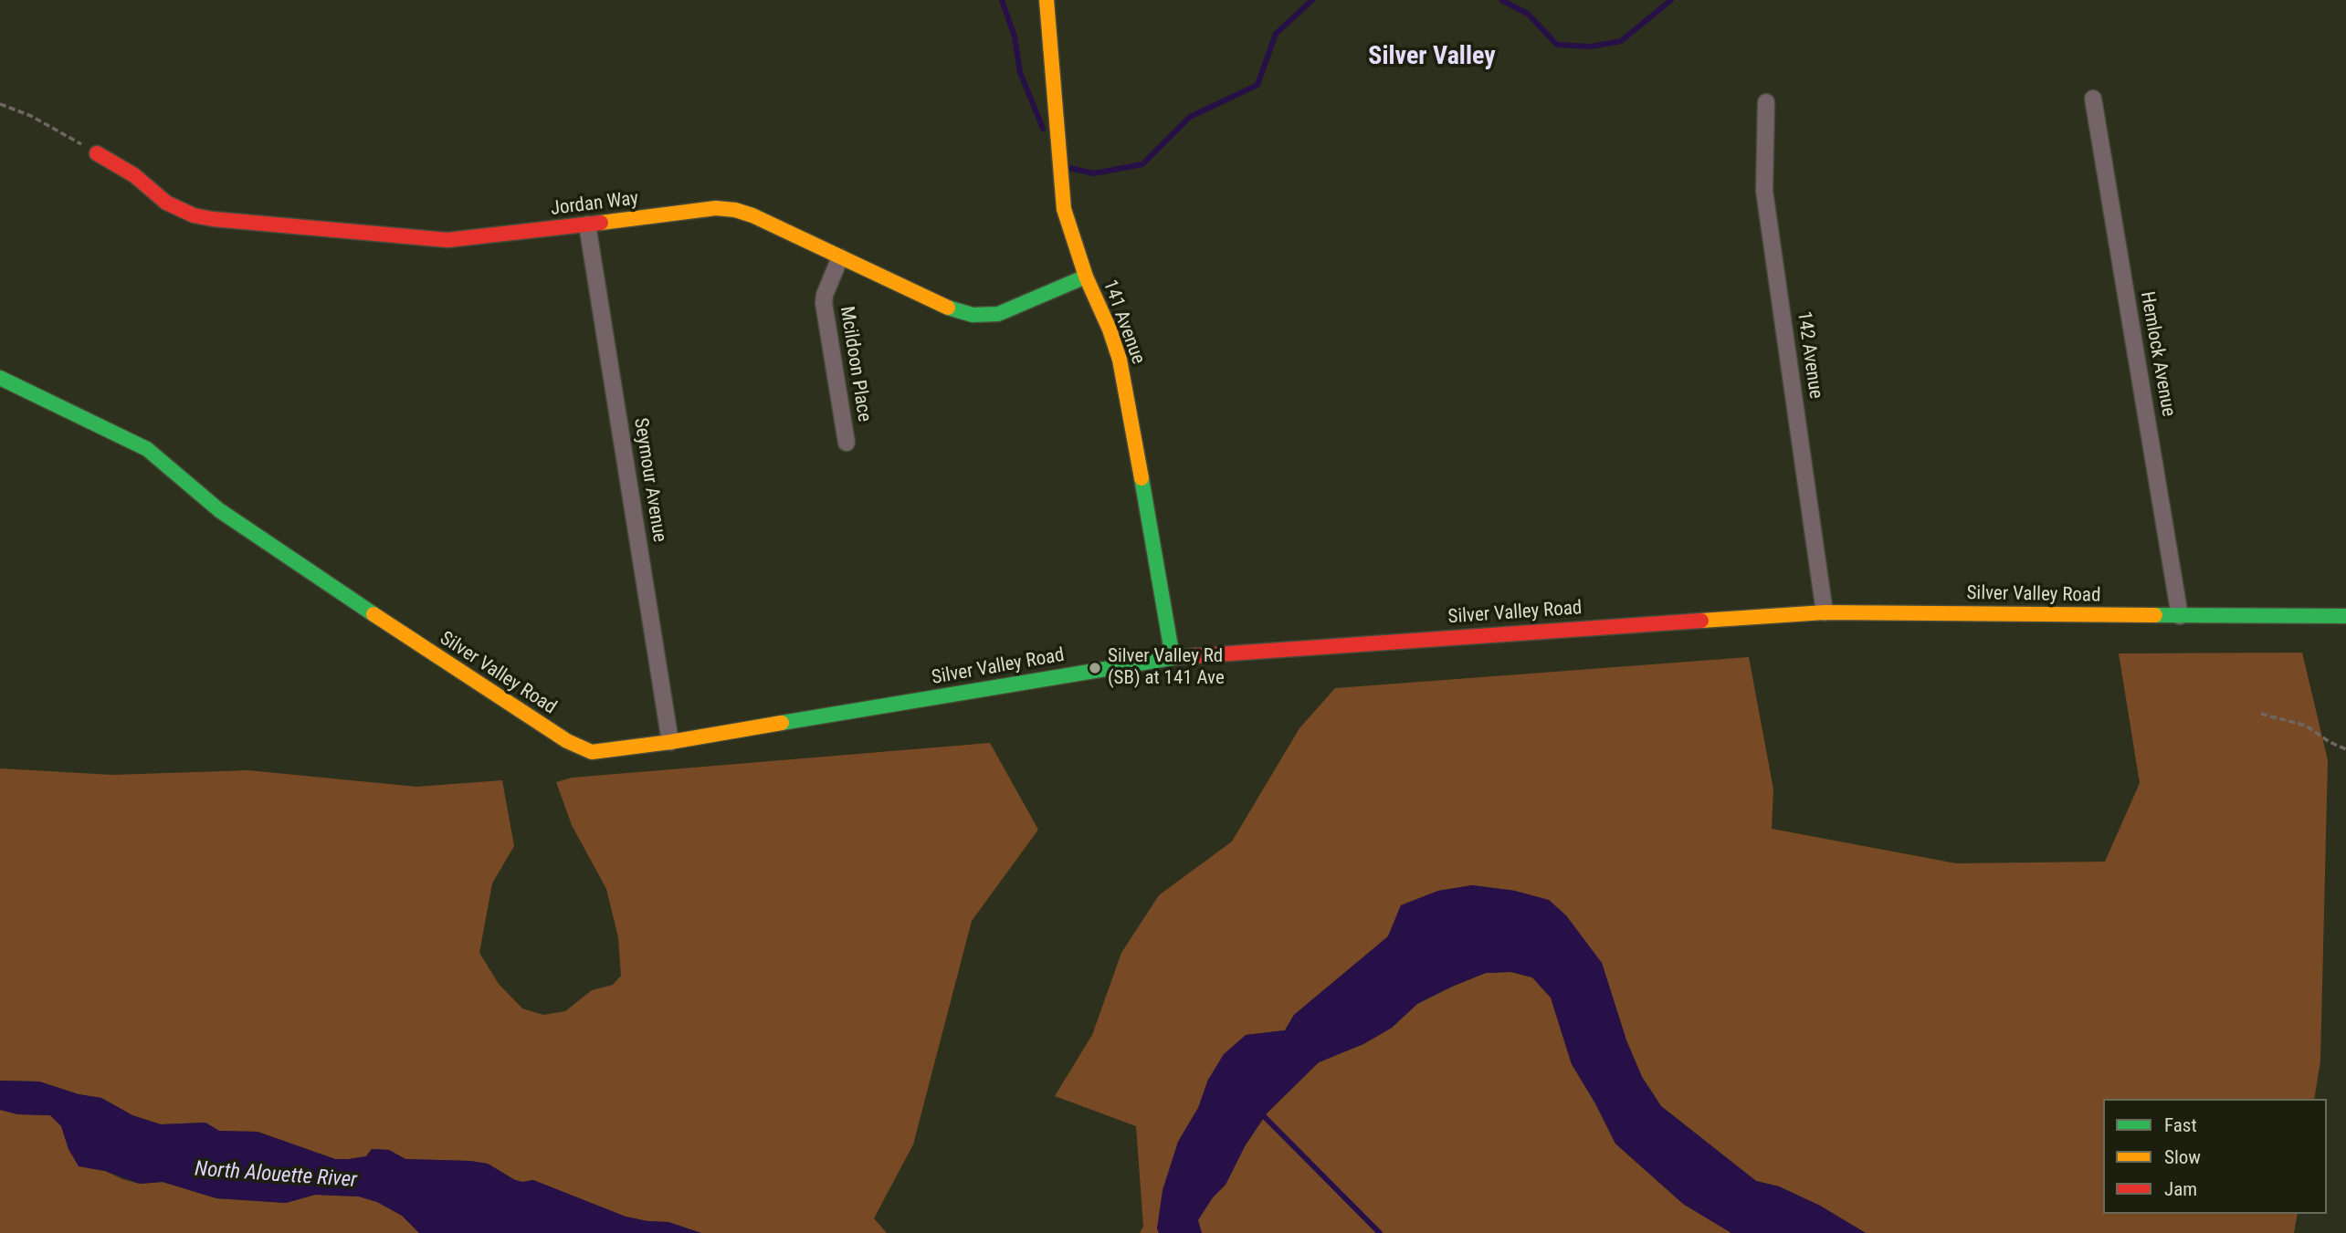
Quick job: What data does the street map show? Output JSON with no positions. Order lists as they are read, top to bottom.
{
  "streets": {
    "street": [
      "Jordan Way",
      "141 Avenue",
      "Hemlock Avenue",
      "142 Avenue",
      "Mcildoon Place",
      "Seymour Avenue",
      "Silver Valley Road"
    ]
  },
  "crossings": [
    ["Jordan Way", "141 Avenue"],
    ["Jordan Way", "Mcildoon Place"],
    ["Jordan Way", "Seymour Avenue"],
    ["141 Avenue", "Silver Valley Road"],
    ["Hemlock Avenue", "Silver Valley Road"],
    ["142 Avenue", "Silver Valley Road"],
    ["Seymour Avenue", "Silver Valley Road"]
  ],
  "districts": ["Silver Valley"],
  "water": ["North Alouette River"],
  "places": ["Silver Valley Rd (SB) at 141 Ave"],
  "legend": ["Fast", "Slow", "Jam"]
}
